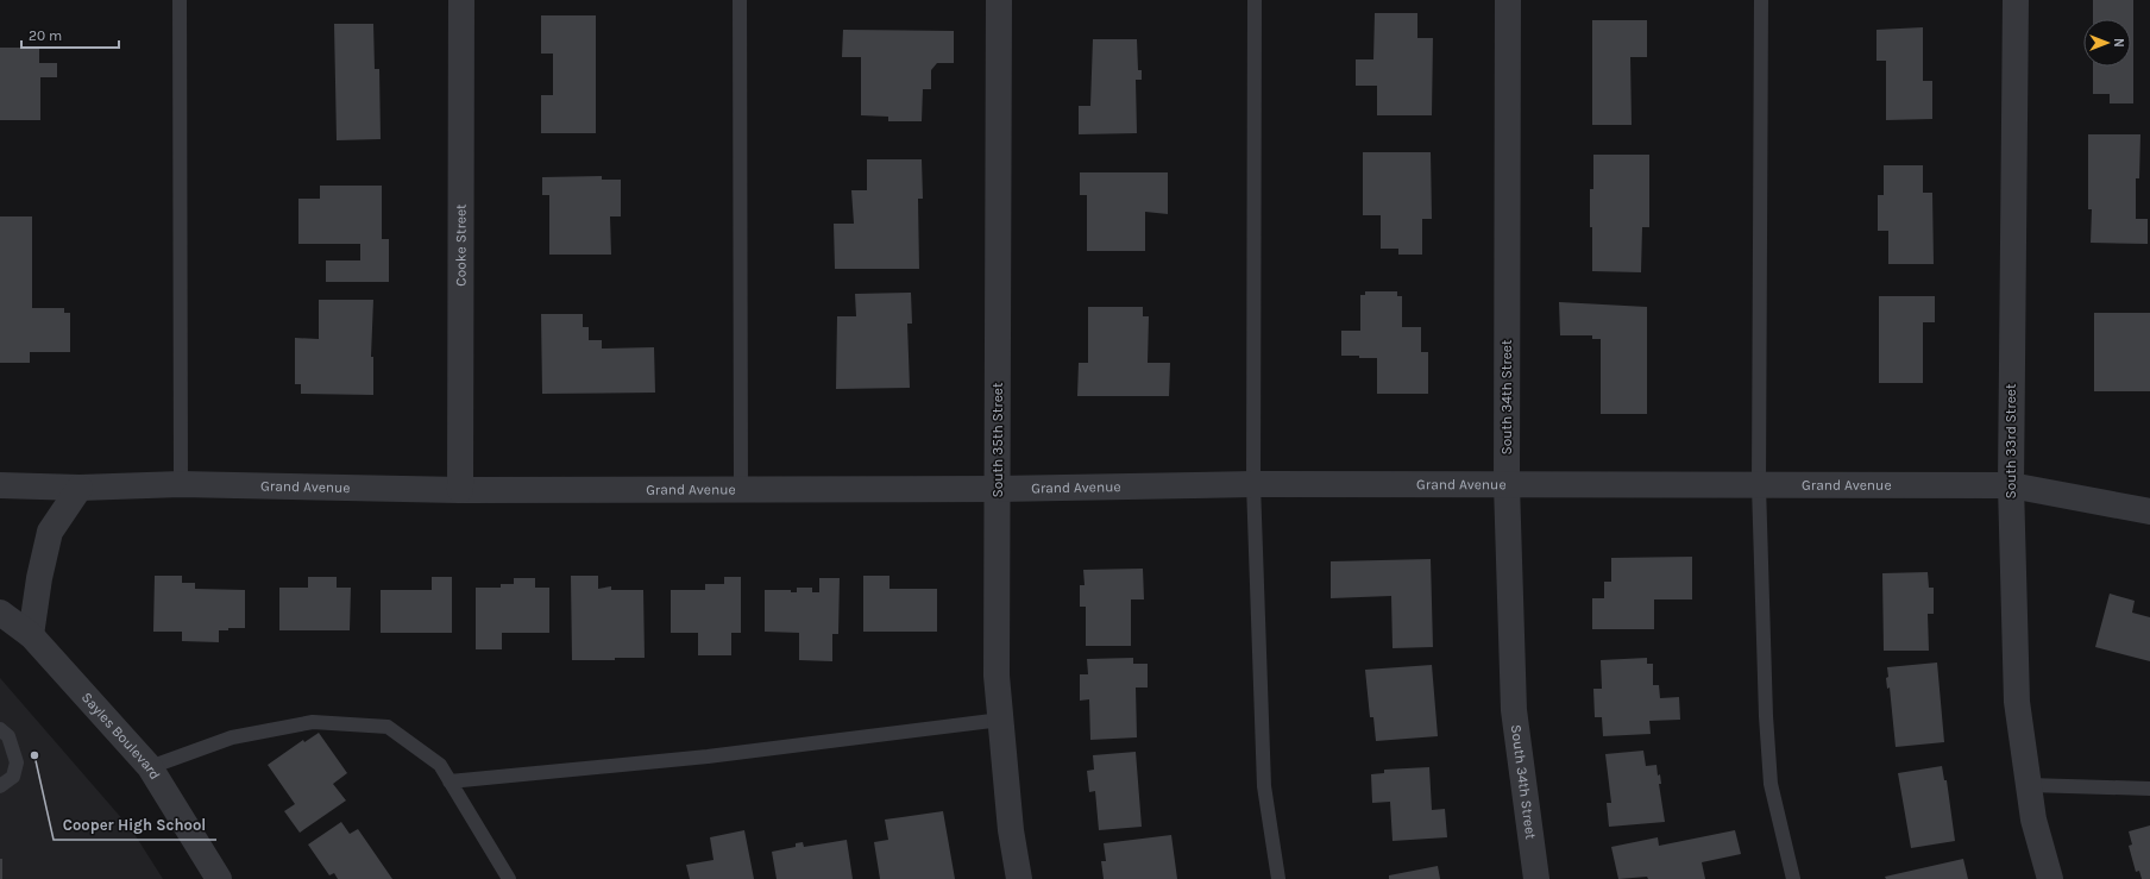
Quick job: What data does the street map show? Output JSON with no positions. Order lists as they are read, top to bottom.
{
  "streets": {
    "street": [
      "Cooke Street",
      "South 34th Street",
      "South 35th Street",
      "South 33rd Street",
      "Grand Avenue",
      "Sayles Boulevard"
    ]
  },
  "crossings": [
    ["Cooke Street", "Grand Avenue"],
    ["South 34th Street", "Grand Avenue"],
    ["South 35th Street", "Grand Avenue"],
    ["South 33rd Street", "Grand Avenue"]
  ],
  "places": ["Cooper High School"],
  "scale_bar": "20 m",
  "north": "right"
}
